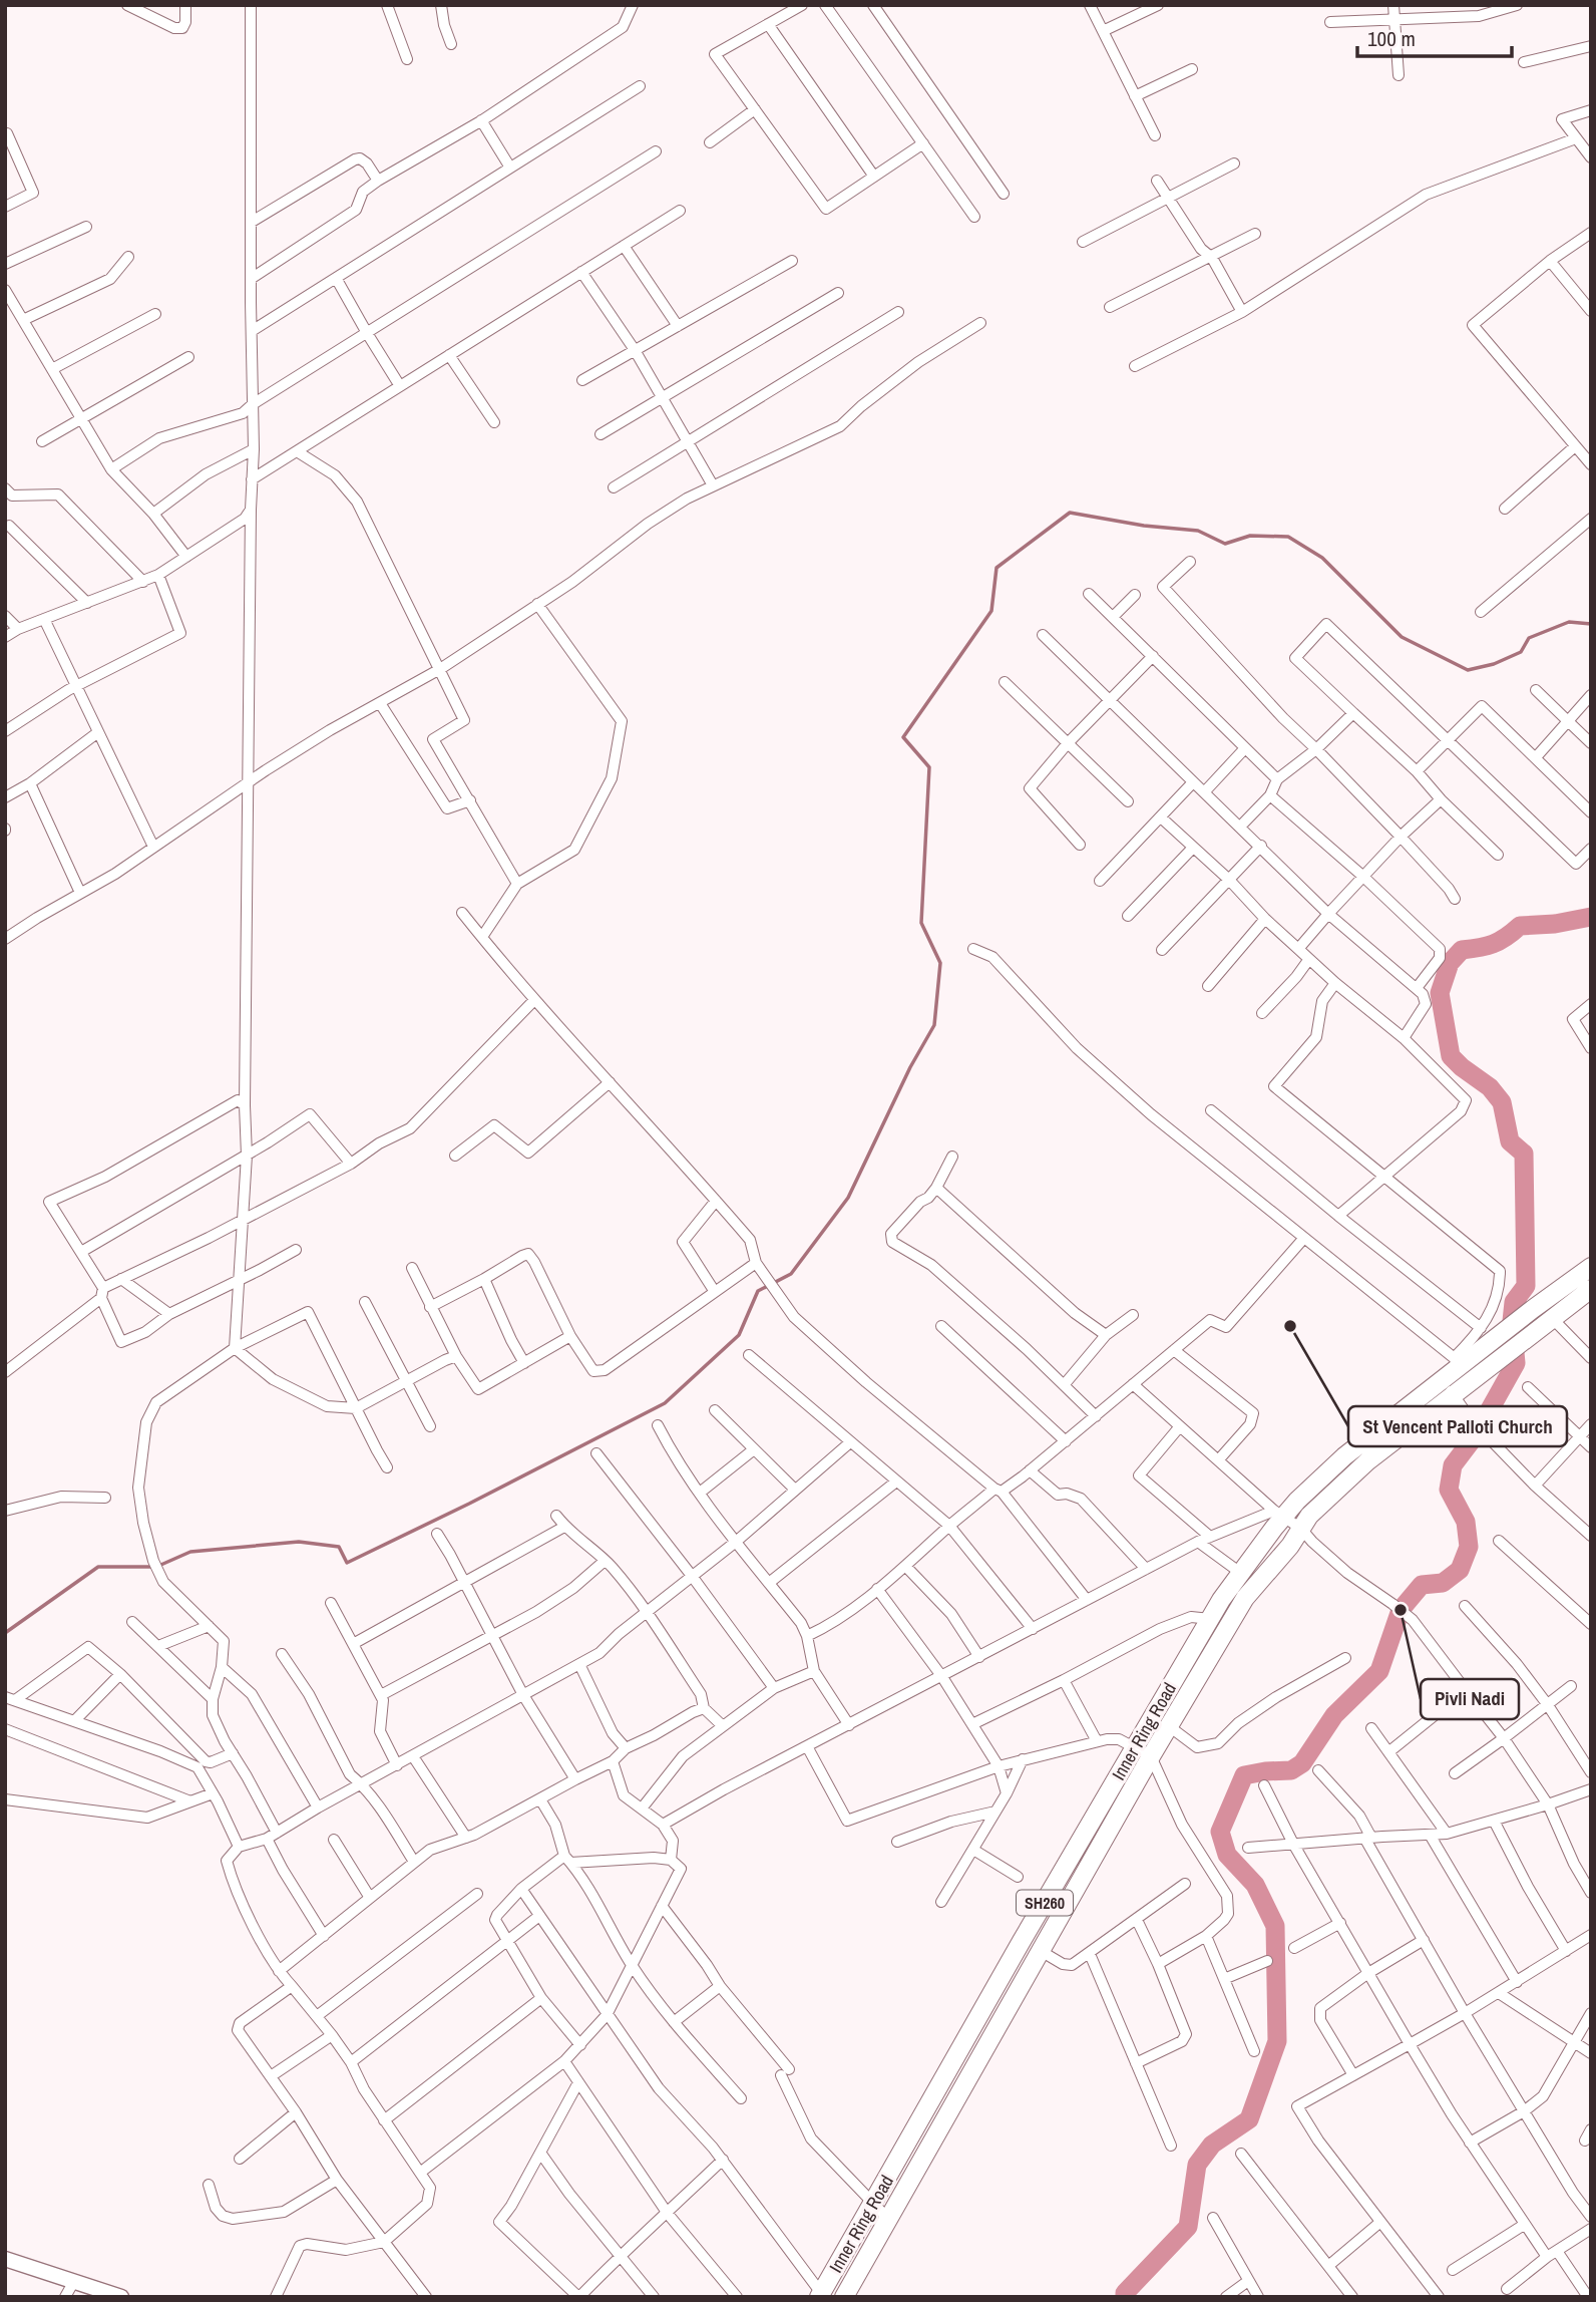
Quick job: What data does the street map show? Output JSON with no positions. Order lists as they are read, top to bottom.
{
  "streets": {
    "highway": ["Inner Ring Road", "SH260"]
  },
  "places": ["St Vencent Palloti Church", "Pivli Nadi"],
  "scale_bar": "100 m"
}
